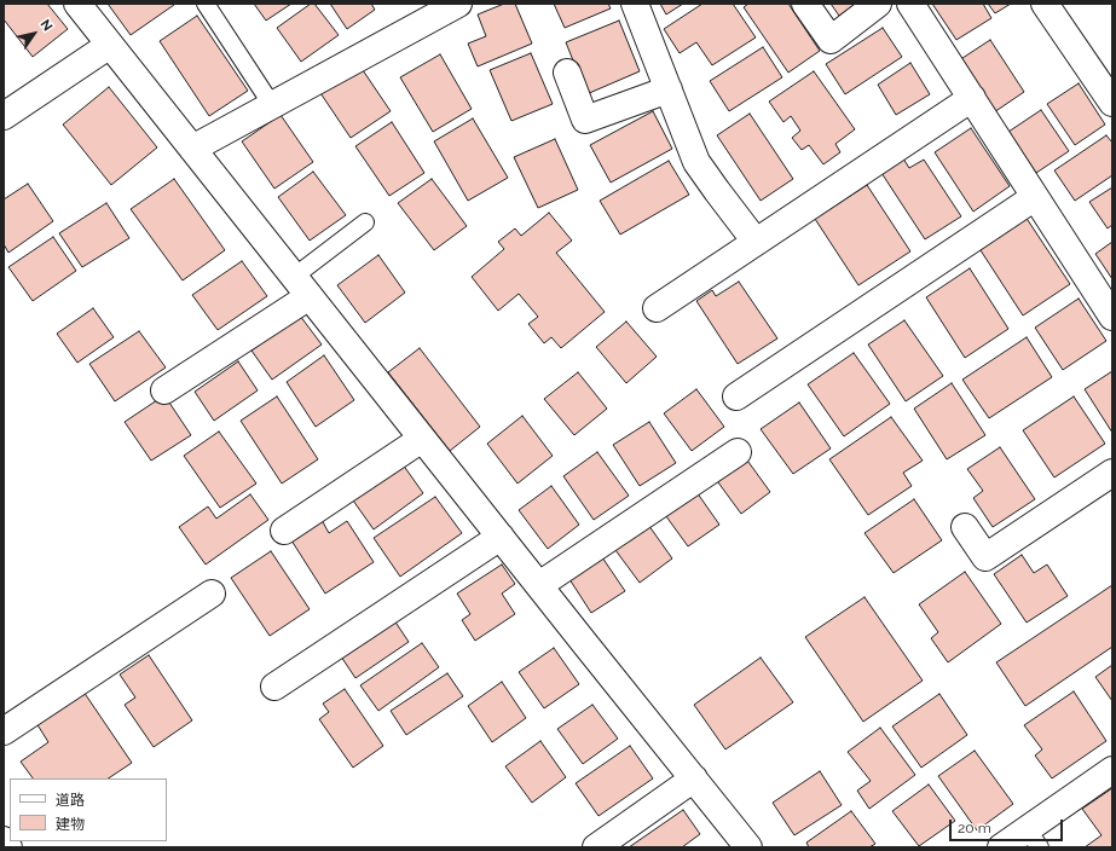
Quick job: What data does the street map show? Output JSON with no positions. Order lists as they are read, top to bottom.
{
  "legend": ["道路", "建物"],
  "scale_bar": "20 m",
  "north": "top right"
}
